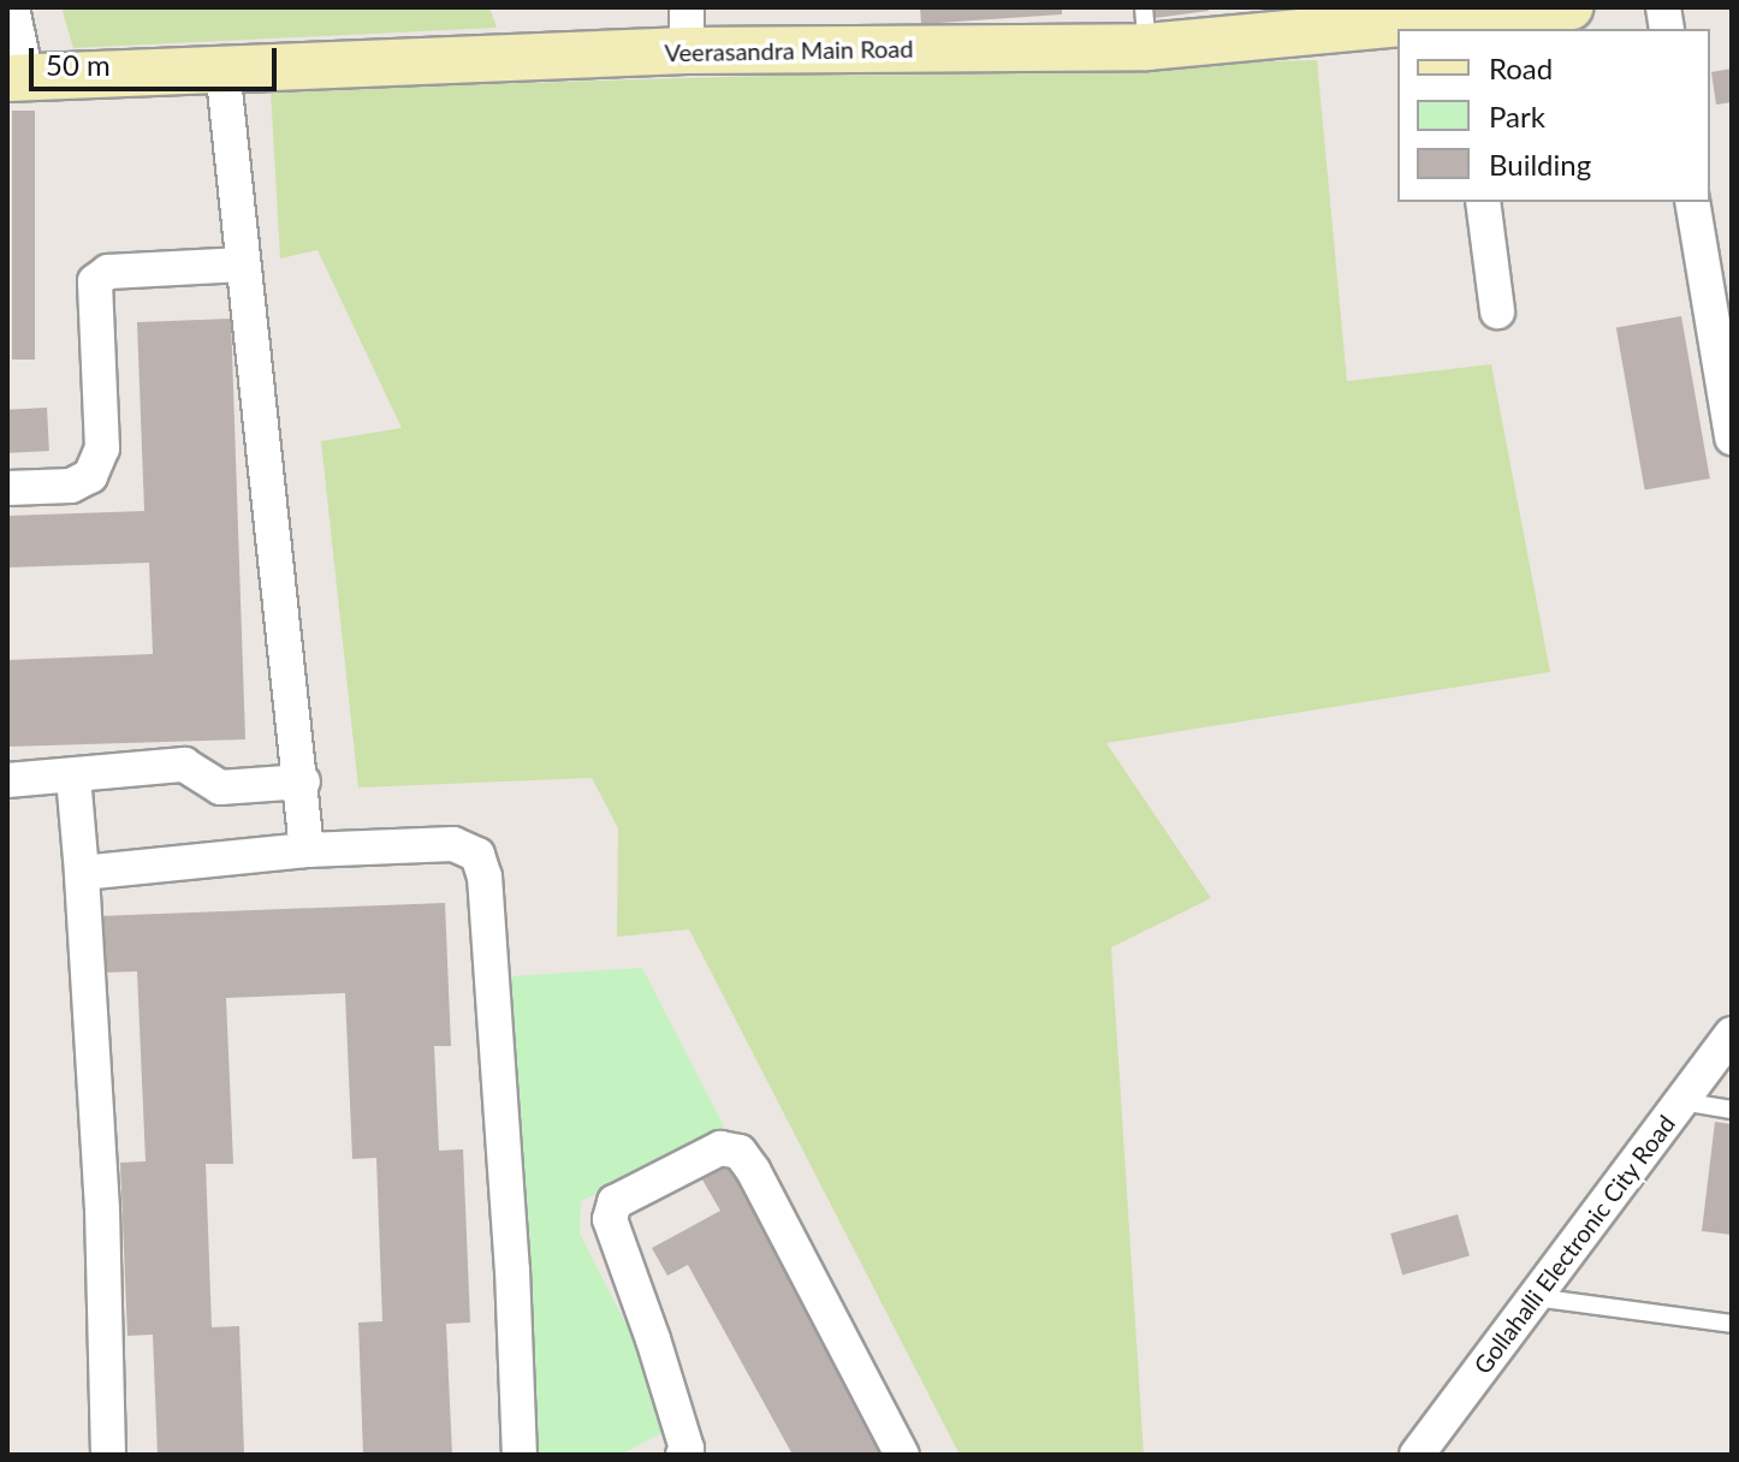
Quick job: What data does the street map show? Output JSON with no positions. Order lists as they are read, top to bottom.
{
  "streets": {
    "street": ["Veerasandra Main Road", "Gollahalli Electronic City Road"]
  },
  "legend": ["Road", "Park", "Building"],
  "scale_bar": "50 m"
}
